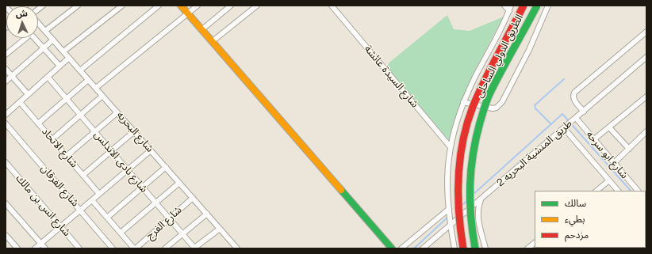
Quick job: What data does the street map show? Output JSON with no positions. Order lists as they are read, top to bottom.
{
  "streets": {
    "main road": ["الطريق الدولي الساحلى"],
    "street": [
      "شارع السيدة عائشة",
      "شارع البحريه",
      "شارع الاتحاد",
      "طريق المنشية البحريه 2",
      "شارع ابو سرحه",
      "شارع نادى الاندلس",
      "شارع الفرقان",
      "شارع انس بن مالك",
      "شارع الفرج"
    ]
  },
  "crossings": [
    ["شارع البحريه", "شارع الفرج"],
    ["طريق المنشية البحريه 2", "شارع ابو سرحه"],
    ["شارع نادى الاندلس", "شارع الفرج"]
  ],
  "legend": ["سالك", "بطيء", "مزدحم"],
  "north": "top"
}
